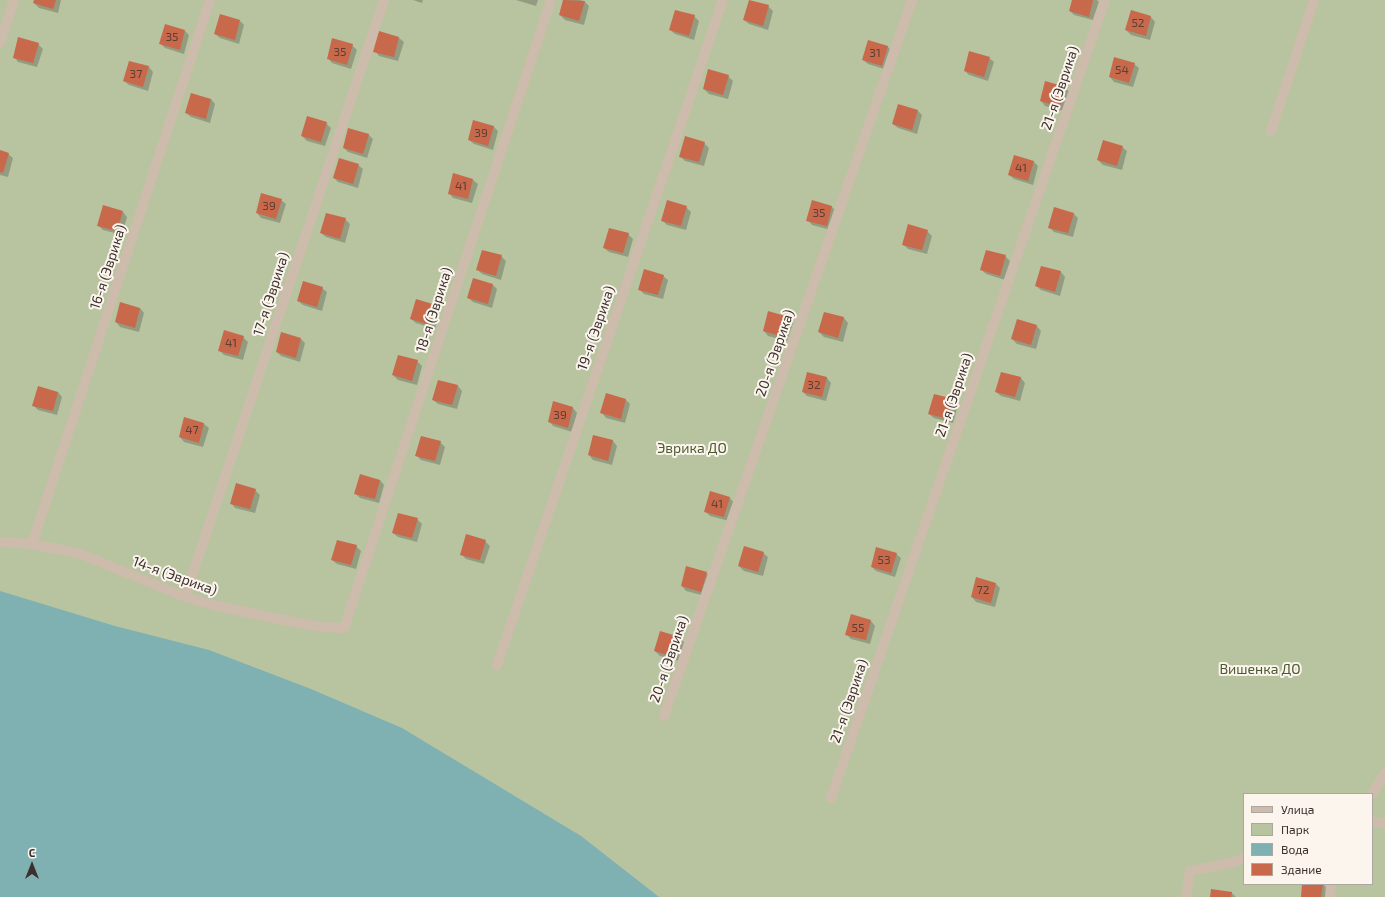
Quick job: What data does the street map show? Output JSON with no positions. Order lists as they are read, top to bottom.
{
  "streets": {
    "lane": [
      "21-я (Эврика)",
      "16-я (Эврика)",
      "17-я (Эврика)",
      "18-я (Эврика)",
      "19-я (Эврика)",
      "20-я (Эврика)",
      "14-я (Эврика)"
    ]
  },
  "crossings": [
    ["16-я (Эврика)", "14-я (Эврика)"],
    ["17-я (Эврика)", "14-я (Эврика)"],
    ["18-я (Эврика)", "14-я (Эврика)"]
  ],
  "parks": ["Эврика ДО", "Вишенка ДО"],
  "house_numbers": [
    "52",
    "35",
    "35",
    "31",
    "54",
    "37",
    "39",
    "41",
    "41",
    "39",
    "35",
    "41",
    "32",
    "39",
    "47",
    "41",
    "53",
    "72",
    "55"
  ],
  "legend": [
    "Улица",
    "Парк",
    "Вода",
    "Здание"
  ],
  "north": "top"
}
